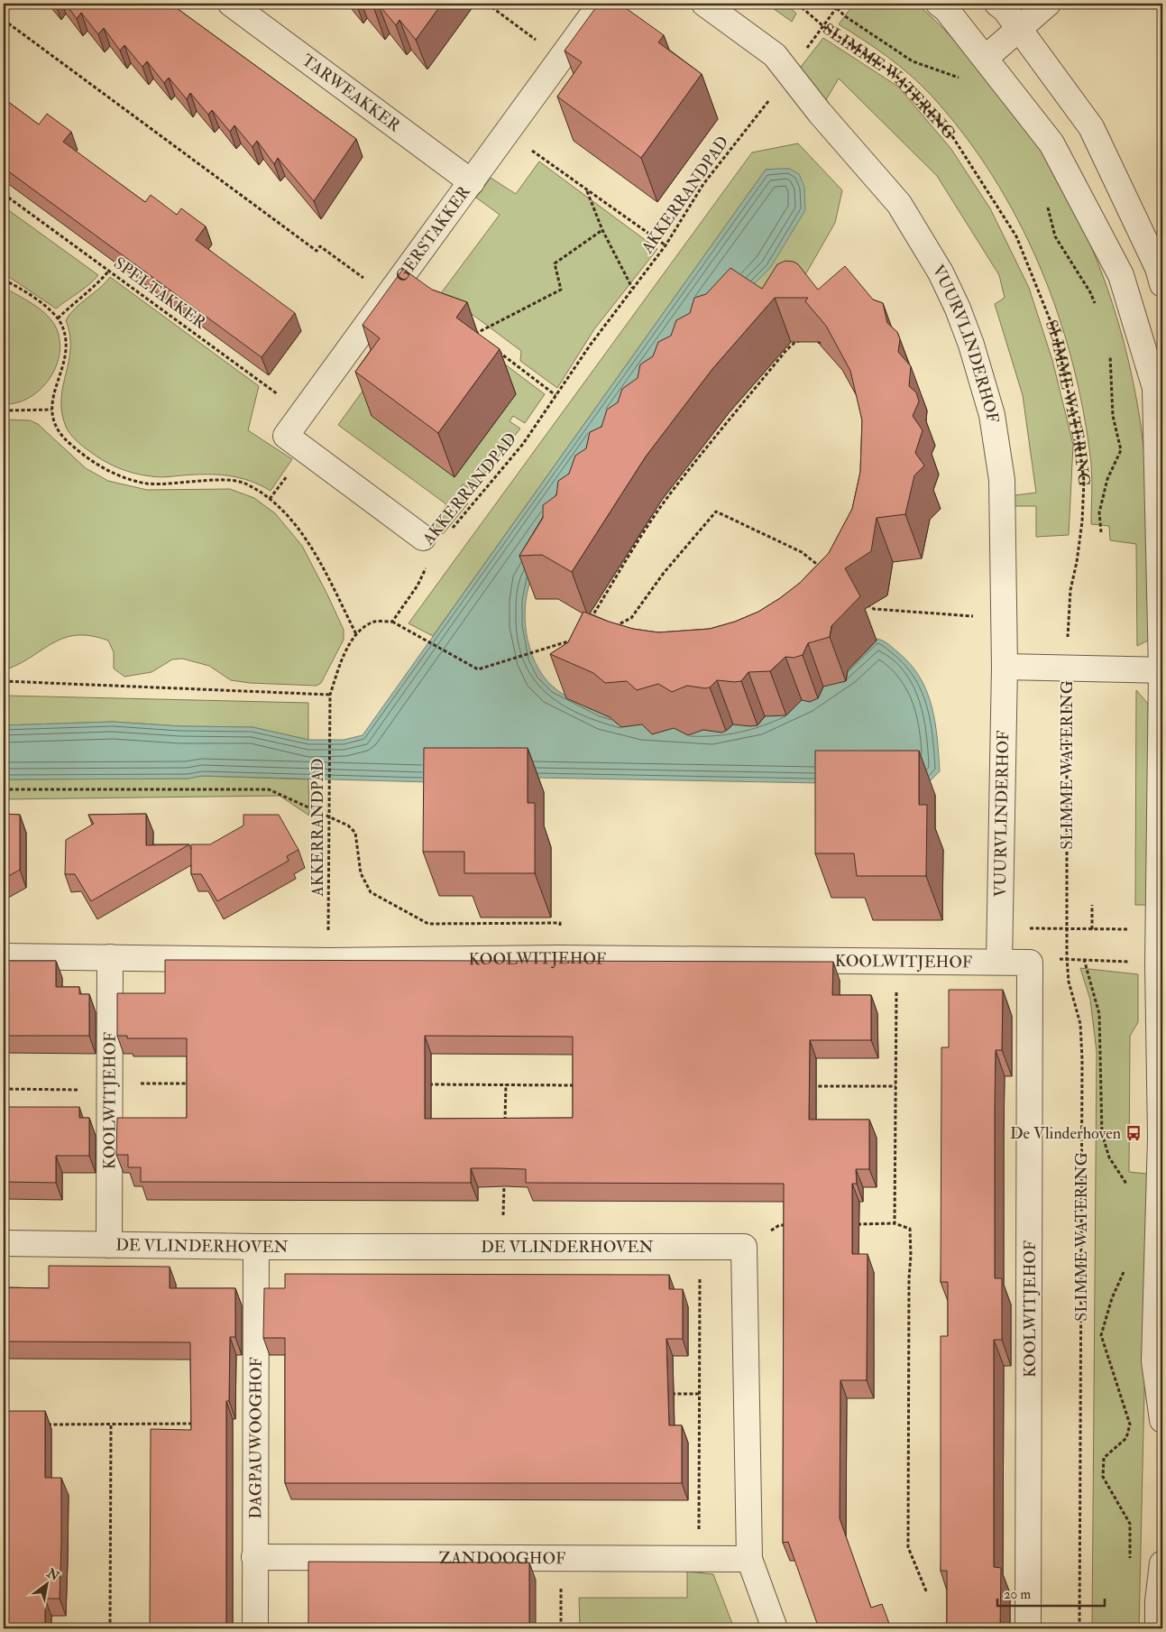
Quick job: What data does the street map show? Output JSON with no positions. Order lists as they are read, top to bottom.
{
  "streets": {
    "street": [
      "TARWEAKKER",
      "GERSTAKKER",
      "VUURVLINDERHOF",
      "KOOLWITJEHOF",
      "DE VLINDERHOVEN",
      "DAGPAUWOOGHOF",
      "ZANDOOGHOF"
    ],
    "path": ["SLIMME WATERING", "AKKERRANDPAD", "SPELTAKKER"]
  },
  "crossings": [
    ["SLIMME WATERING", "AKKERRANDPAD"],
    ["TARWEAKKER", "GERSTAKKER"],
    ["AKKERRANDPAD", "VUURVLINDERHOF"],
    ["AKKERRANDPAD", "KOOLWITJEHOF"],
    ["GERSTAKKER", "SPELTAKKER"],
    ["VUURVLINDERHOF", "KOOLWITJEHOF"],
    ["KOOLWITJEHOF", "DE VLINDERHOVEN"],
    ["DE VLINDERHOVEN", "DAGPAUWOOGHOF"],
    ["DAGPAUWOOGHOF", "ZANDOOGHOF"]
  ],
  "places": {
    "bus stop": ["De Vlinderhoven"]
  },
  "scale_bar": "20 m",
  "north": "top right"
}
